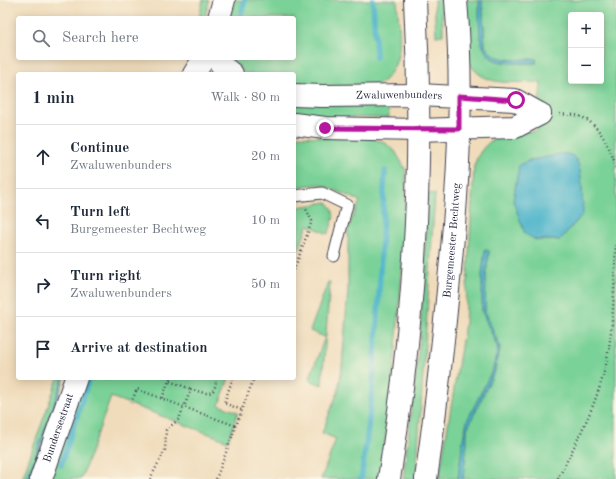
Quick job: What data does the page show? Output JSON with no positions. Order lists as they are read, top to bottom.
{
  "streets": {
    "main road": ["Zwaluwenbunders", "Burgemeester Bechtweg", "Bundersestraat"]
  },
  "crossings": [
    ["Zwaluwenbunders", "Burgemeester Bechtweg"]
  ],
  "page": {
    "map_buttons": ["+", "−"],
    "search": "Search here",
    "heading": ["1 min", "Walk · 80 m"],
    "list": [
      ["Continue", "Zwaluwenbunders", "20 m"],
      ["Turn left", "Burgemeester Bechtweg", "10 m"],
      ["Turn right", "Zwaluwenbunders", "50 m"],
      "Arrive at destination"
    ]
  }
}
